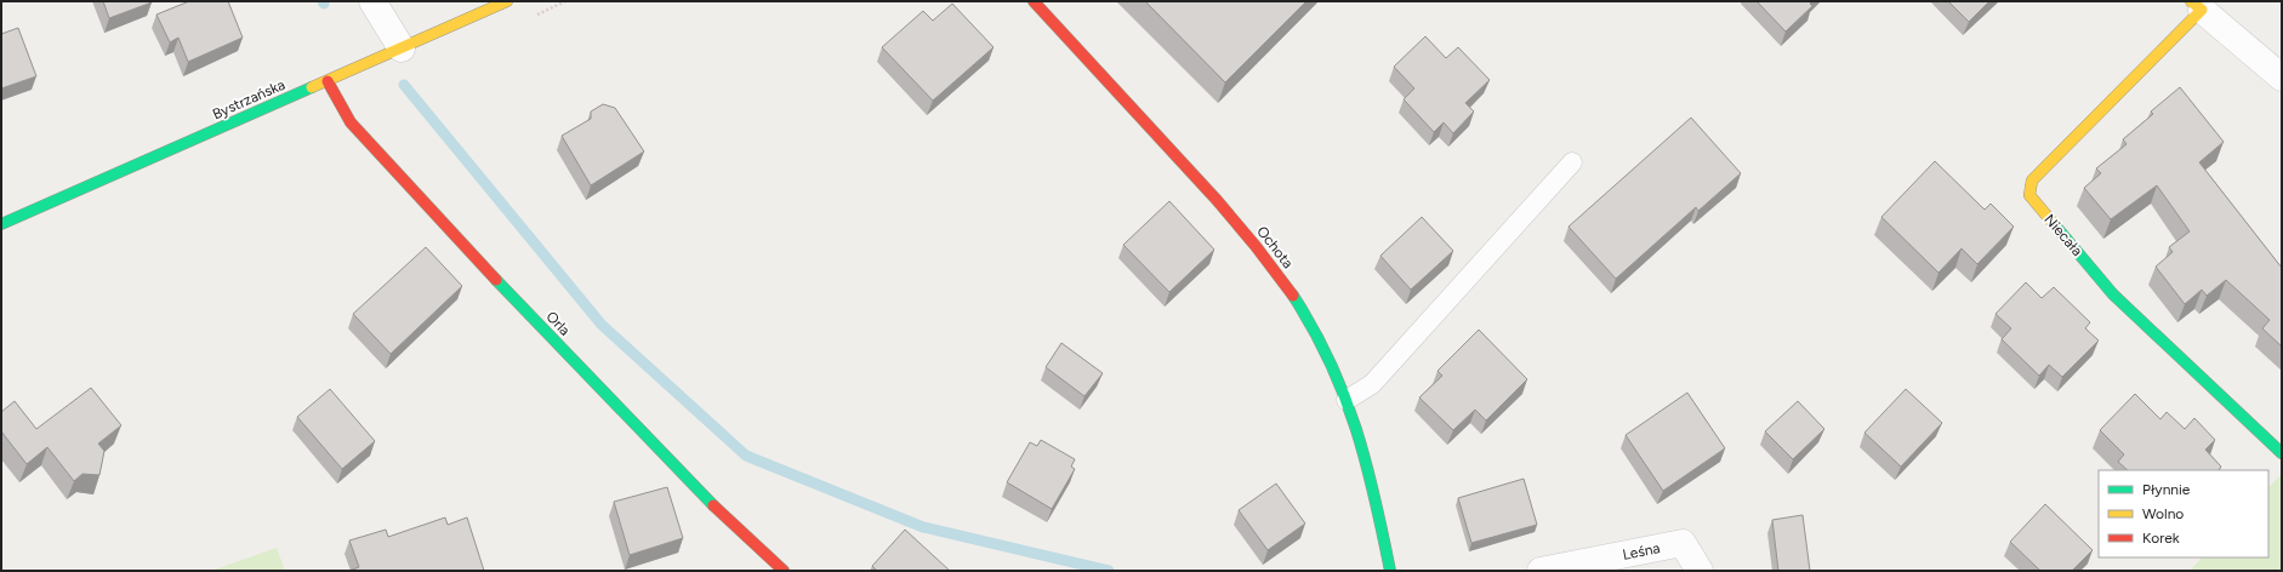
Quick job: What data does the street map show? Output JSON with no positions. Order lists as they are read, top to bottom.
{
  "streets": {
    "street": [
      "Bystrzańska",
      "Niecała",
      "Ochota",
      "Orla",
      "Leśna"
    ]
  },
  "crossings": [
    ["Bystrzańska", "Orla"]
  ],
  "legend": ["Płynnie", "Wolno", "Korek"]
}
